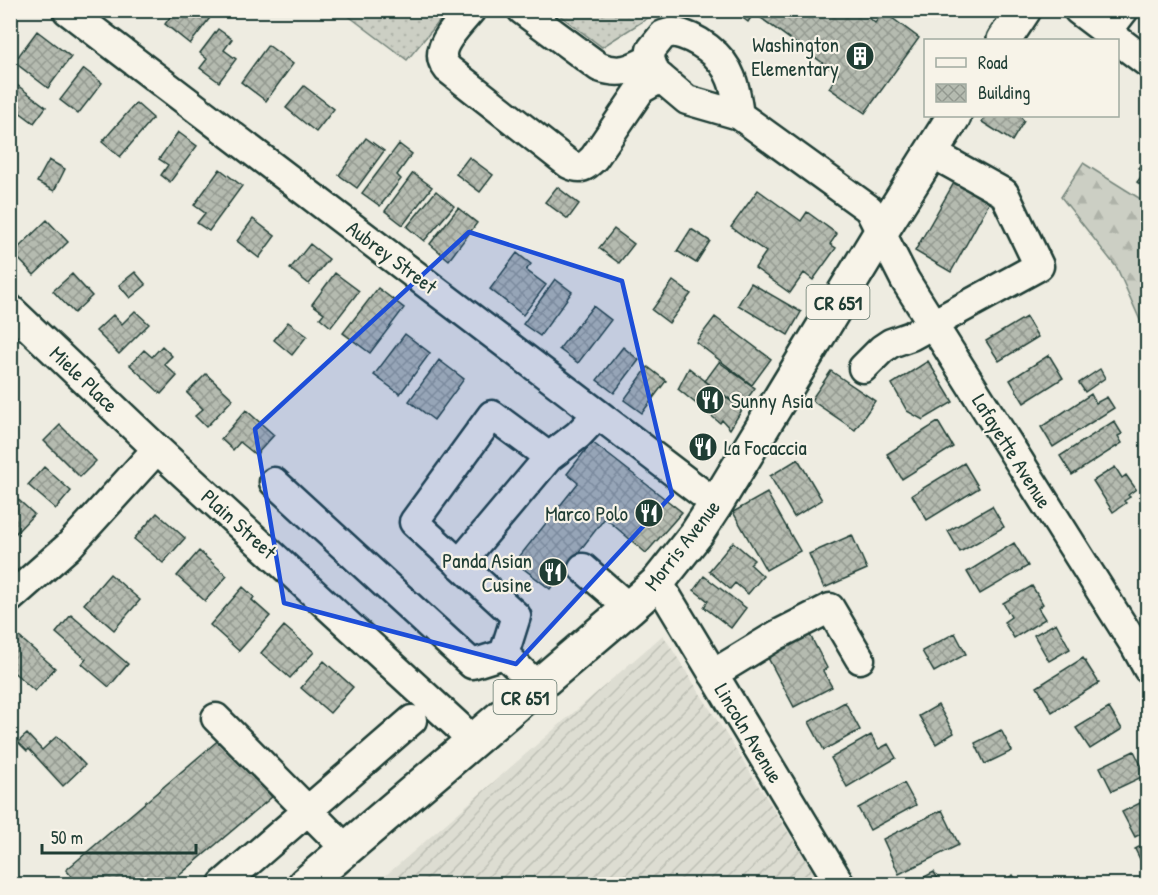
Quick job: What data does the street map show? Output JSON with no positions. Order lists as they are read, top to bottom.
{
  "streets": {
    "main road": ["CR 651", "Morris Avenue"],
    "street": [
      "Aubrey Street",
      "Miele Place",
      "Lafayette Avenue",
      "Plain Street",
      "Lincoln Avenue"
    ]
  },
  "crossings": [
    ["Aubrey Street", "Morris Avenue"],
    ["Miele Place", "Plain Street"],
    ["Lafayette Avenue", "Morris Avenue"],
    ["Plain Street", "Morris Avenue"],
    ["Morris Avenue", "Lincoln Avenue"]
  ],
  "places": {
    "building": ["Washington Elementary"],
    "restaurant": [
      "Sunny Asia",
      "La Focaccia",
      "Marco Polo",
      "Panda Asian Cusine"
    ]
  },
  "legend": ["Road", "Building"],
  "scale_bar": "50 m"
}
